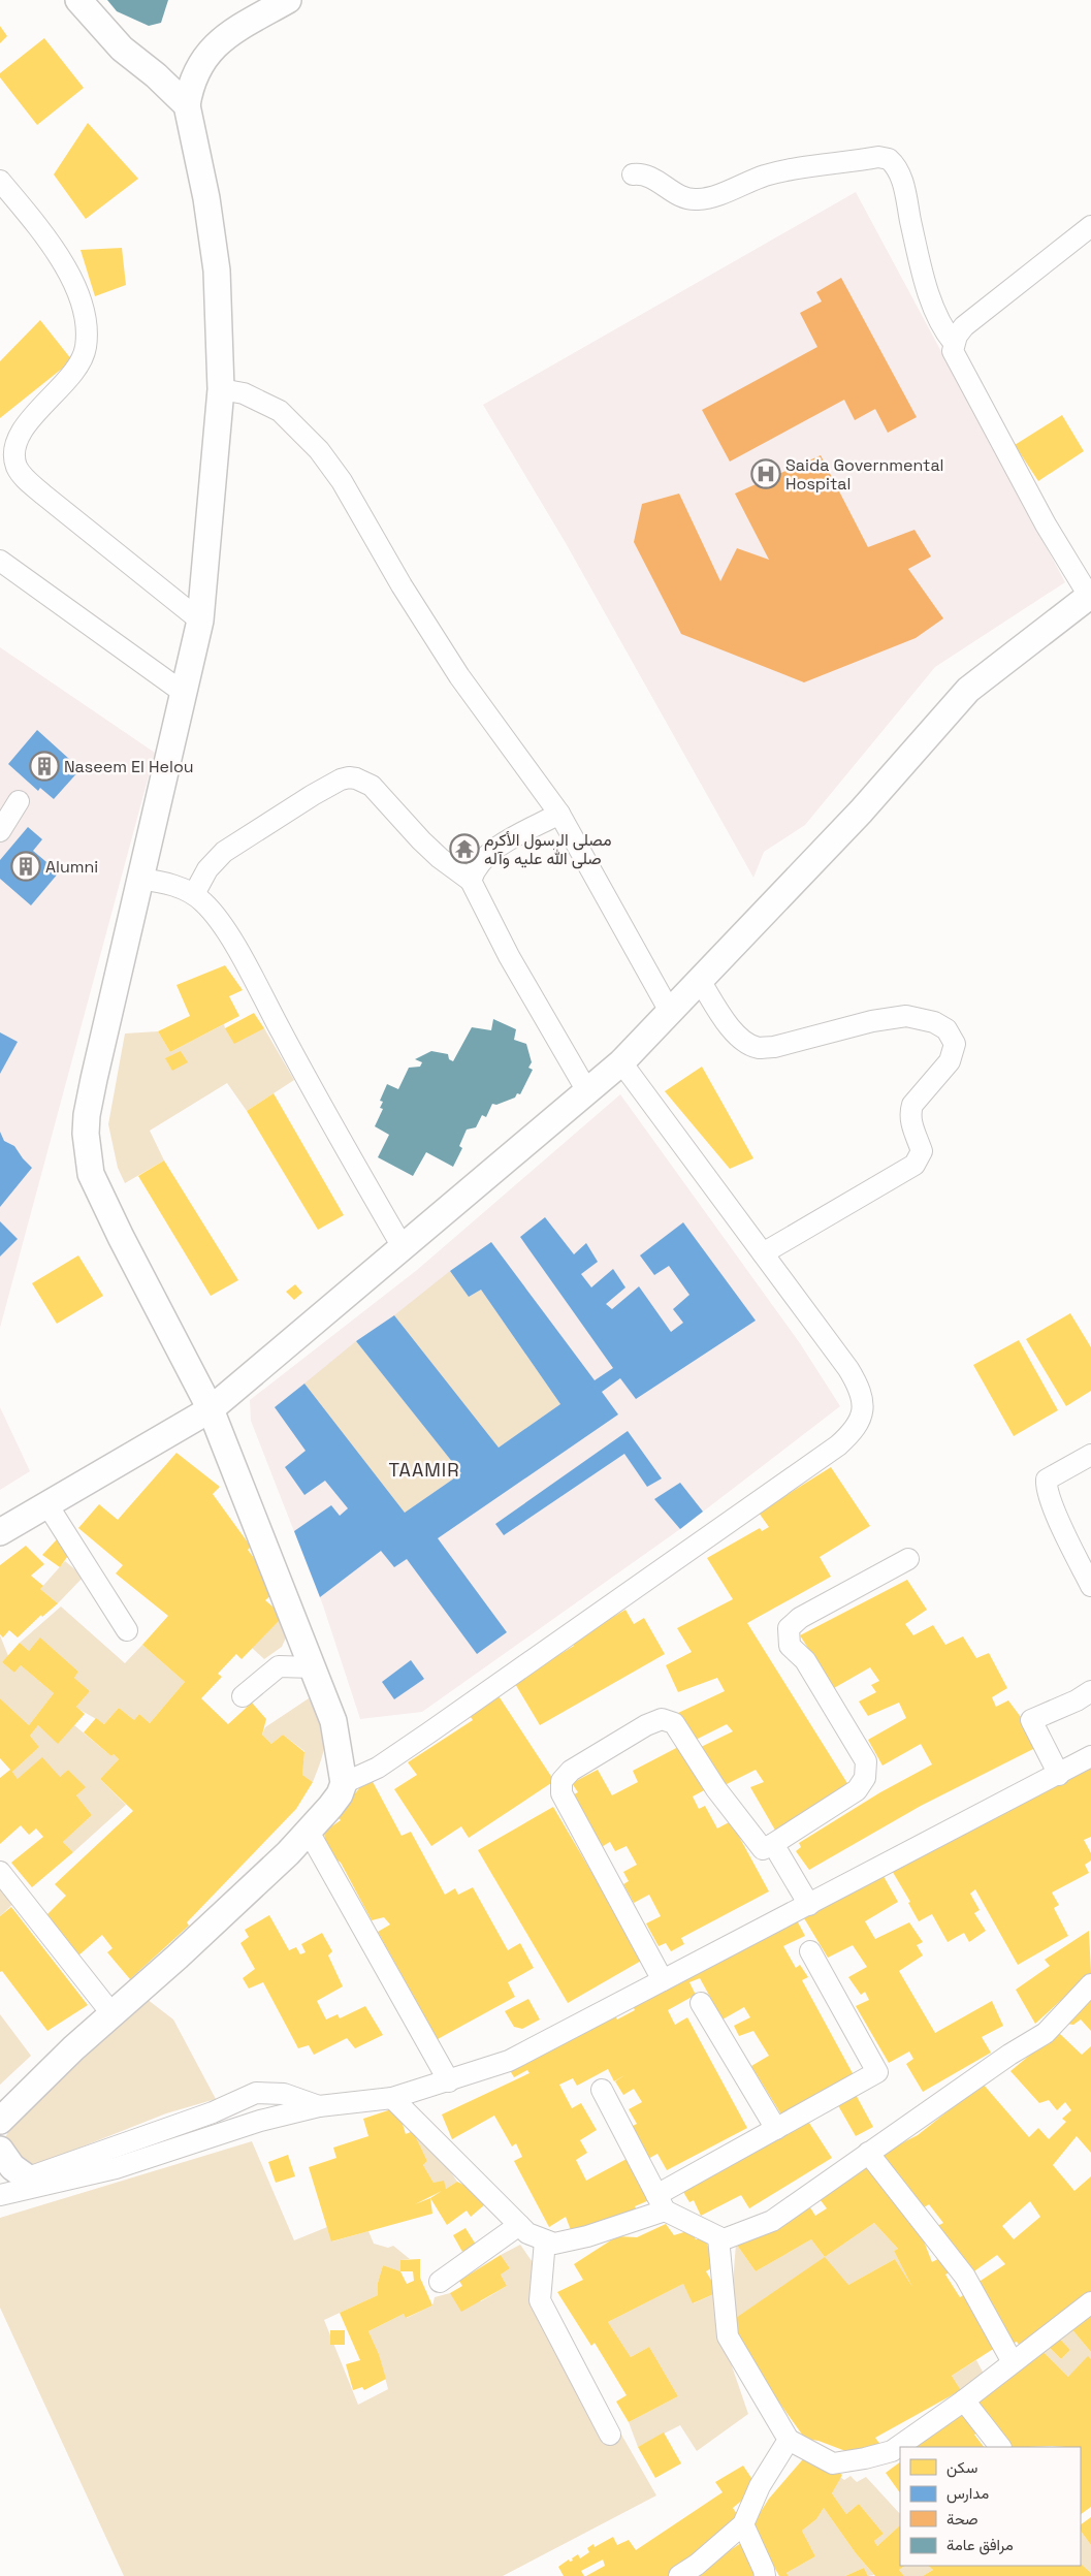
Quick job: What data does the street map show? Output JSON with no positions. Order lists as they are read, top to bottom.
{
  "districts": ["TAAMIR"],
  "places": {
    "hospital": ["Saida Governmental Hospital"],
    "building": ["Naseem El Helou", "Alumni"],
    "temple": ["مصلى الرسول الأكرم صلى الله عليه وآله"]
  },
  "legend": [
    "سكن",
    "مدارس",
    "صحة",
    "مرافق عامة"
  ]
}
